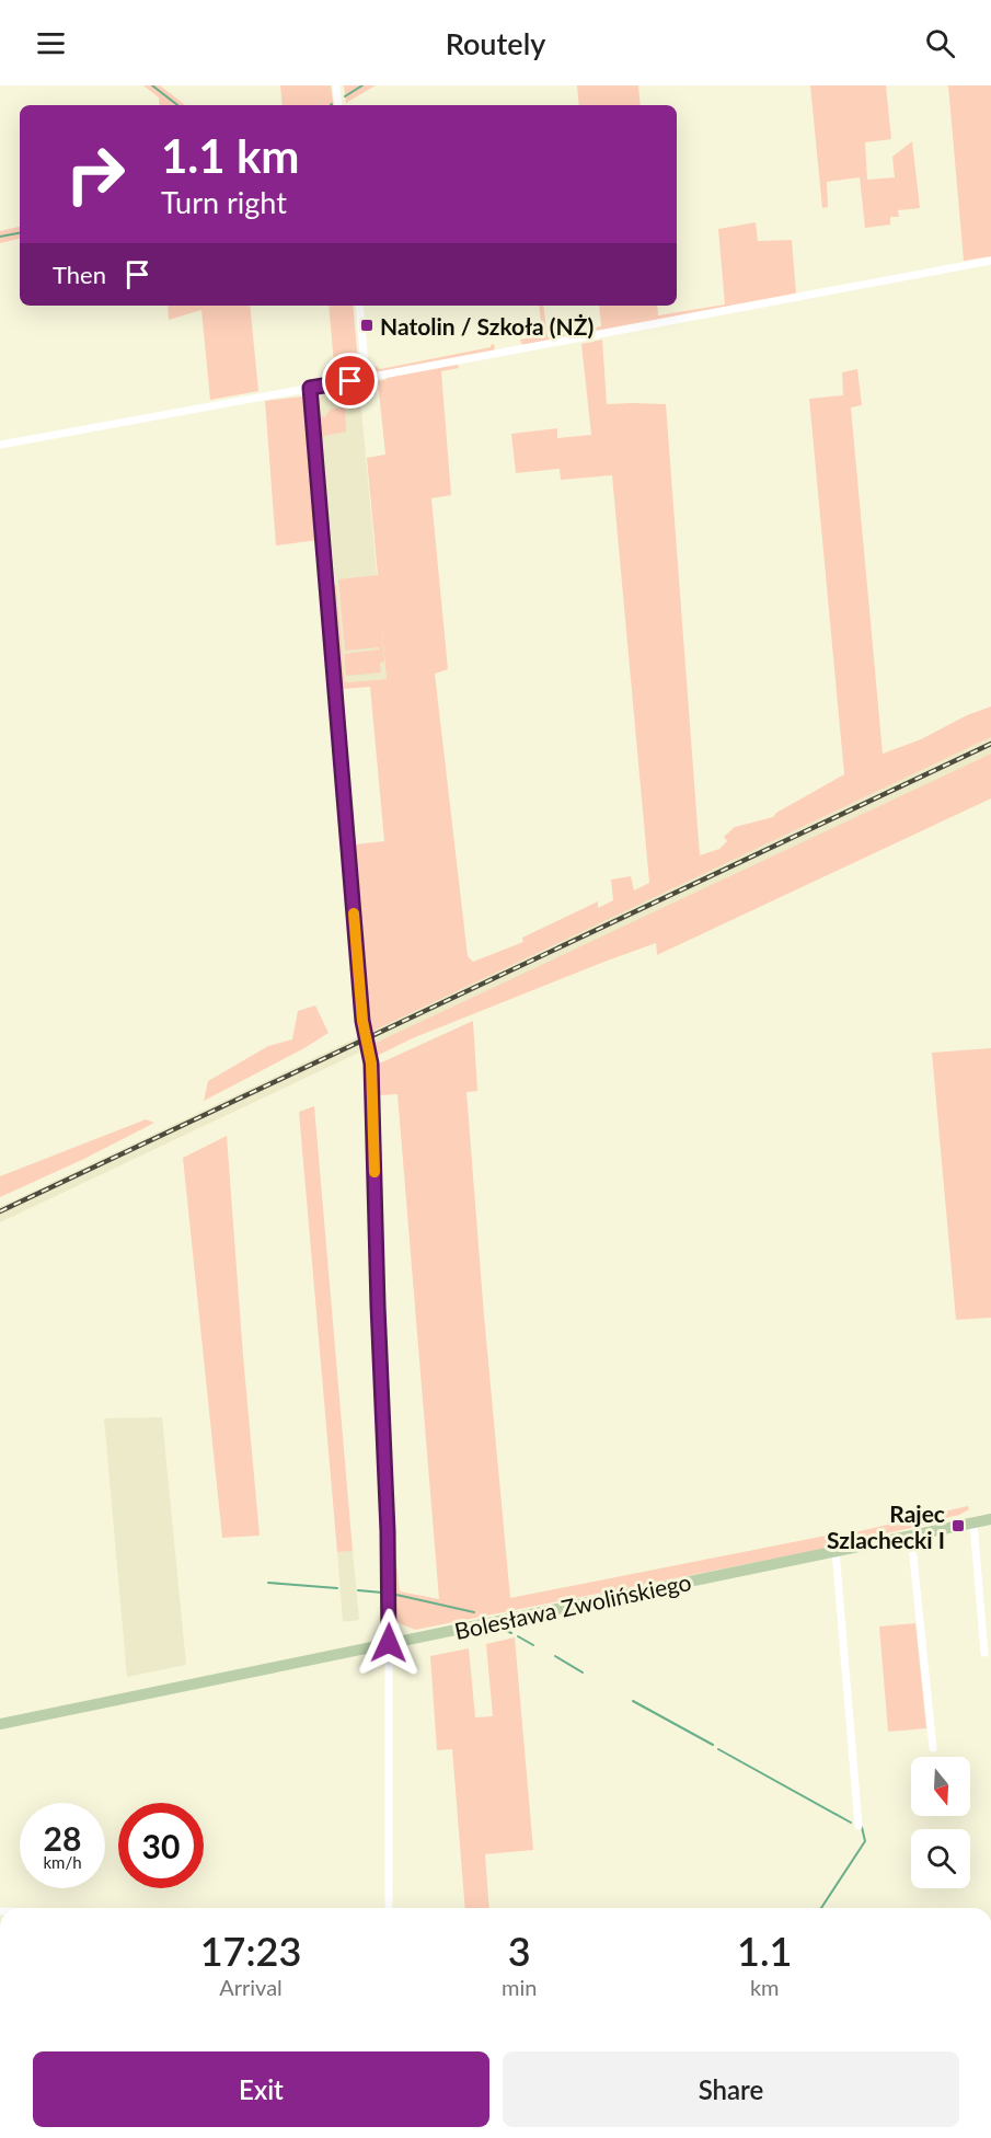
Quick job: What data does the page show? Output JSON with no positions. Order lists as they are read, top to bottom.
{
  "streets": {
    "main road": ["Bolesława Zwolińskiego"]
  },
  "places": {
    "transit": ["Natolin / Szkoła (NŻ)", "Rajec Szlachecki I"]
  },
  "north": "bottom",
  "page": {
    "header": "Routely",
    "turn": ["1.1 km", "Turn right"],
    "then": "Then",
    "speed": "28 km/h",
    "limit": "30",
    "eta": [
      "17:23",
      "Arrival",
      "3",
      "min",
      "1.1",
      "km"
    ],
    "buttons": ["Exit", "Share"]
  }
}
